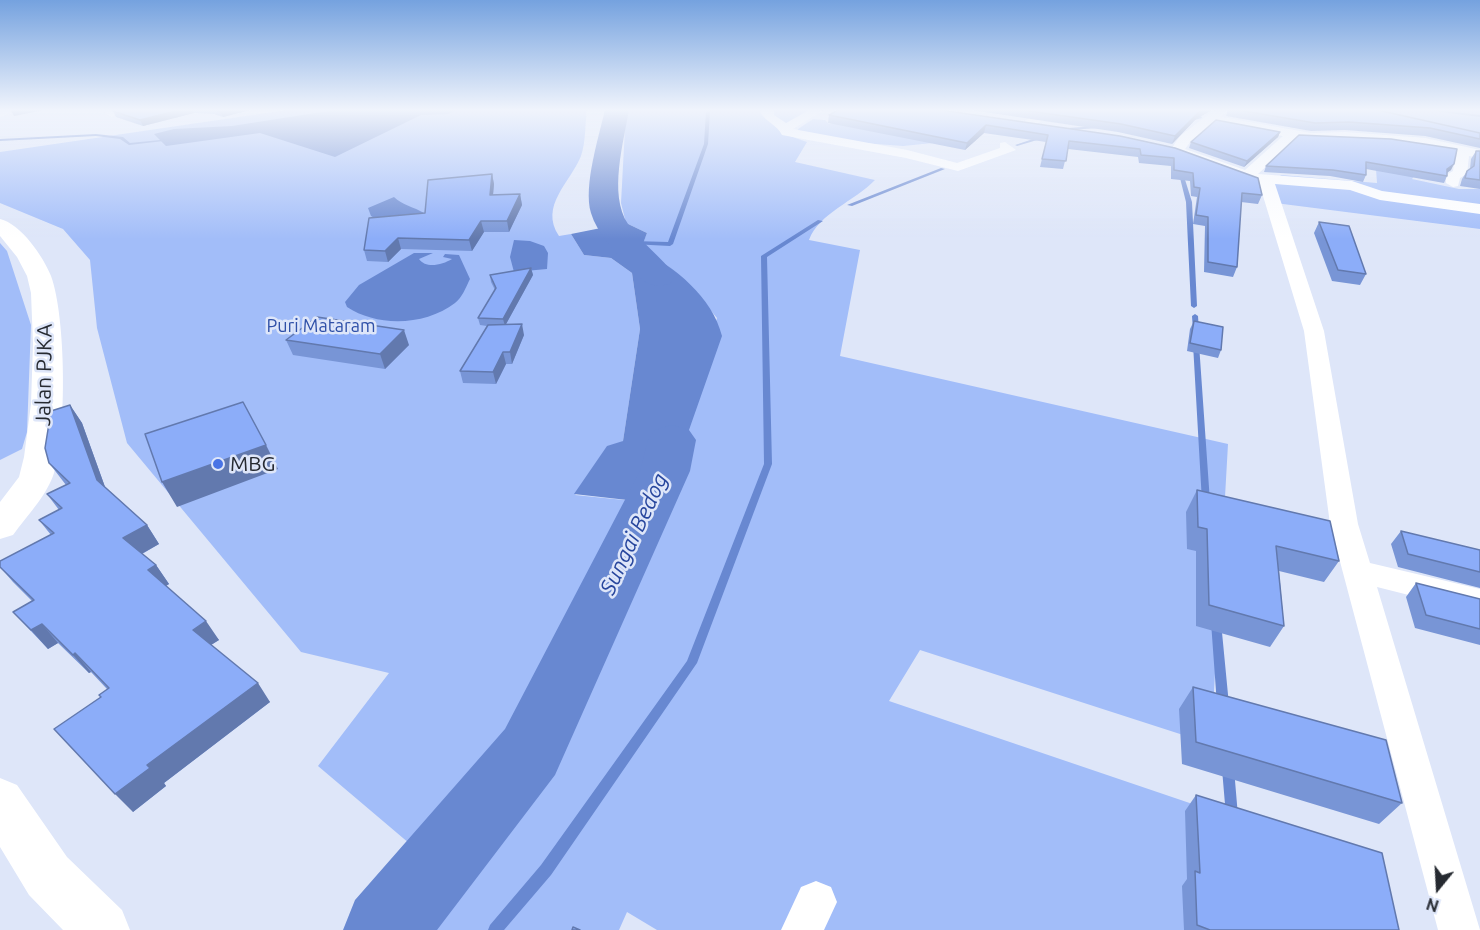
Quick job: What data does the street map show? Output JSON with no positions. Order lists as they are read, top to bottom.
{
  "streets": {
    "main road": ["Jalan PJKA"]
  },
  "water": ["Sungai Bedog"],
  "parks": ["Puri Mataram"],
  "places": ["MBG"],
  "north": "bottom"
}
